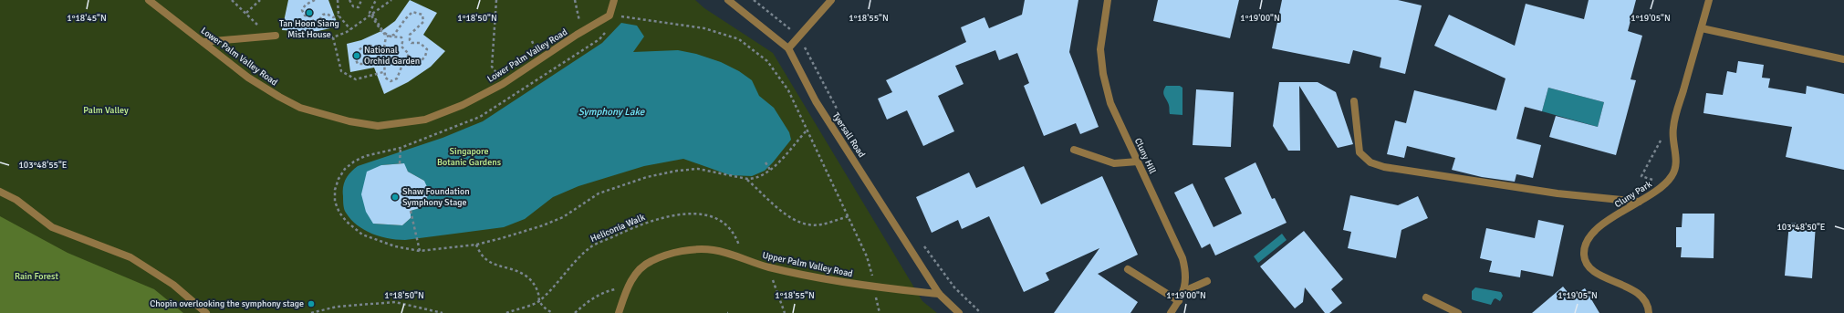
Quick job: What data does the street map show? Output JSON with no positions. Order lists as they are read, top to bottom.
{
  "streets": {
    "street": [
      "Lower Palm Valley Road",
      "Tyersall Road",
      "Cluny Hill",
      "Cluny Park",
      "Upper Palm Valley Road"
    ],
    "path": ["Heliconia Walk"]
  },
  "crossings": [
    ["Tyersall Road", "Upper Palm Valley Road"],
    ["Heliconia Walk", "Upper Palm Valley Road"]
  ],
  "water": ["Symphony Lake"],
  "parks": ["Palm Valley", "Singapore Botanic Gardens", "Rain Forest"],
  "places": [
    "Tan Hoon Siang Mist House",
    "National Orchid Garden",
    "Shaw Foundation Symphony Stage",
    "Chopin overlooking the symphony stage"
  ],
  "coordinates": [
    "1°18'45\"N",
    "1°18'50\"N",
    "1°18'55\"N",
    "1°19'00\"N",
    "1°19'05\"N",
    "103°48'55\"E",
    "103°48'50\"E"
  ]
}
